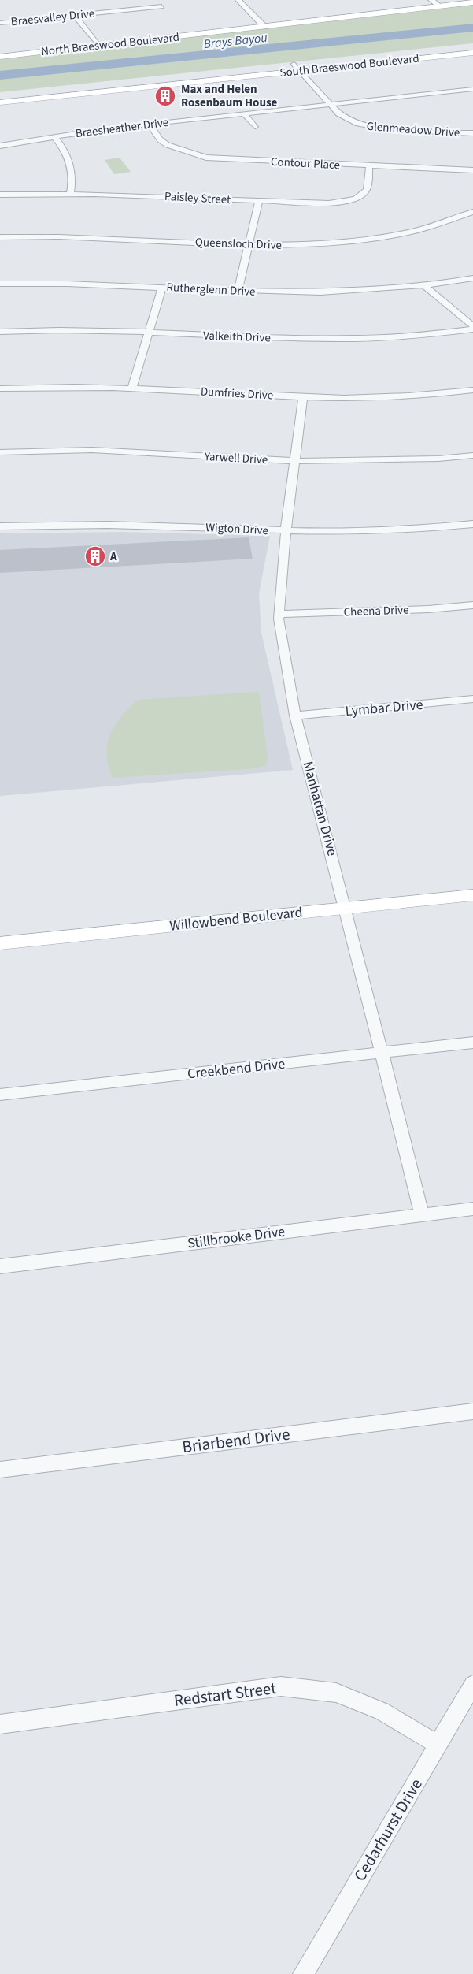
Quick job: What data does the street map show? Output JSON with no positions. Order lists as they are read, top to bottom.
{
  "streets": {
    "main road": ["North Braeswood Boulevard", "South Braeswood Boulevard", "Willowbend Boulevard"],
    "street": [
      "Braesvalley Drive",
      "Braesheather Drive",
      "Glenmeadow Drive",
      "Contour Place",
      "Paisley Street",
      "Queensloch Drive",
      "Rutherglenn Drive",
      "Valkeith Drive",
      "Dumfries Drive",
      "Yarwell Drive",
      "Wigton Drive",
      "Cheena Drive",
      "Lymbar Drive",
      "Manhattan Drive",
      "Creekbend Drive",
      "Stillbrooke Drive",
      "Briarbend Drive",
      "Redstart Street",
      "Cedarhurst Drive"
    ]
  },
  "crossings": [
    ["South Braeswood Boulevard", "Glenmeadow Drive"],
    ["Braesheather Drive", "Glenmeadow Drive"],
    ["Braesheather Drive", "Contour Place"],
    ["Contour Place", "Paisley Street"],
    ["Dumfries Drive", "Manhattan Drive"],
    ["Yarwell Drive", "Manhattan Drive"],
    ["Wigton Drive", "Manhattan Drive"],
    ["Cheena Drive", "Manhattan Drive"],
    ["Lymbar Drive", "Manhattan Drive"],
    ["Manhattan Drive", "Willowbend Boulevard"],
    ["Manhattan Drive", "Creekbend Drive"],
    ["Manhattan Drive", "Stillbrooke Drive"],
    ["Redstart Street", "Cedarhurst Drive"]
  ],
  "water": ["Brays Bayou"],
  "places": {
    "building": ["Max and Helen Rosenbaum House", "A"]
  }
}
